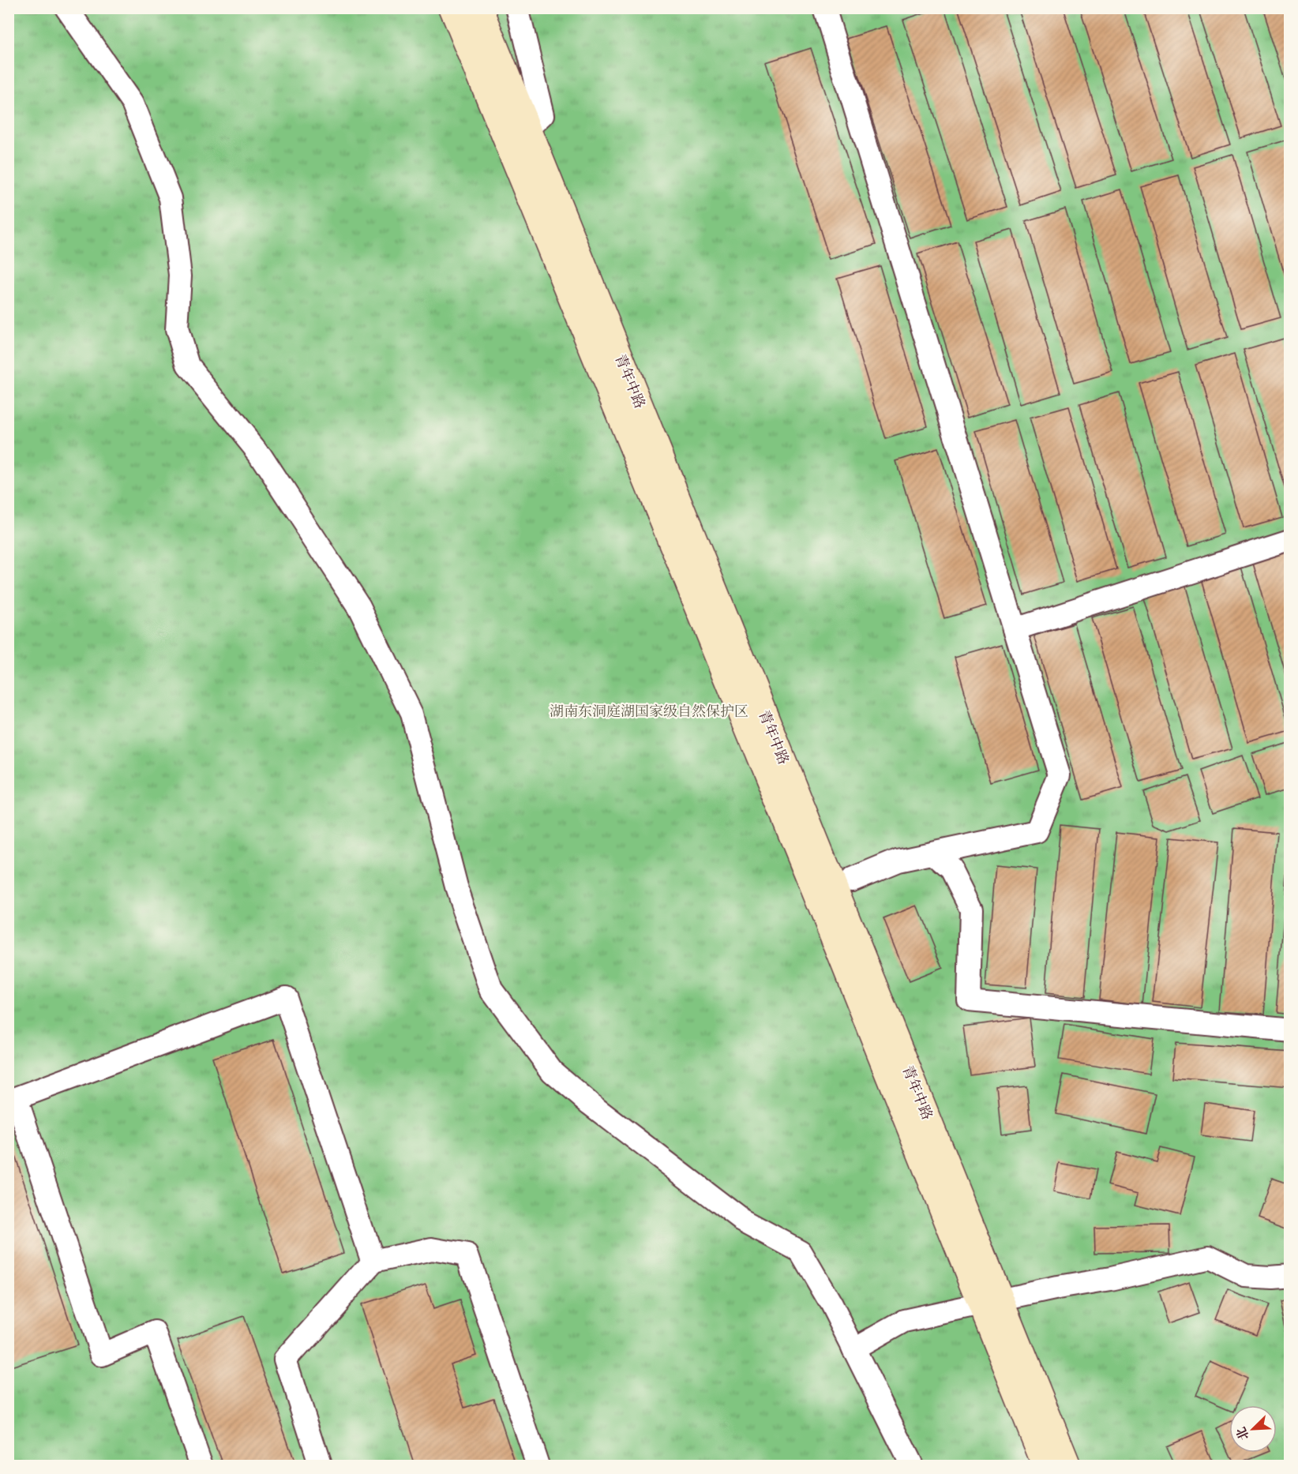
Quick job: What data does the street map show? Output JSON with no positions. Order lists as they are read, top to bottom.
{
  "streets": {
    "main road": ["青年中路"]
  },
  "parks": ["湖南东洞庭湖国家级自然保护区"],
  "north": "bottom left"
}
